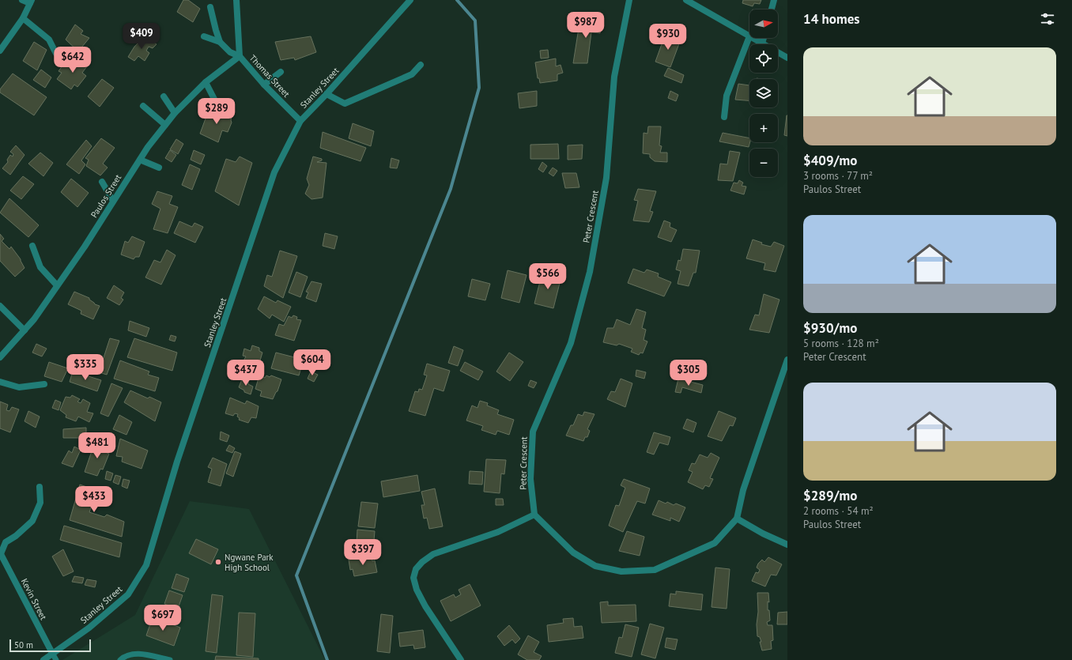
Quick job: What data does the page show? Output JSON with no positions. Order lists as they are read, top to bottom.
{
  "streets": {
    "street": [
      "Thomas Street",
      "Stanley Street",
      "Paulos Street",
      "Peter Crescent",
      "Kevin Street"
    ]
  },
  "crossings": [
    ["Thomas Street", "Stanley Street"],
    ["Thomas Street", "Paulos Street"],
    ["Stanley Street", "Kevin Street"]
  ],
  "places": ["Ngwane Park High School"],
  "scale_bar": "50 m",
  "north": "right",
  "page": {
    "heading": "14 homes",
    "map_buttons": ["+", "−"],
    "price": [
      "$987",
      "$409",
      "$930",
      "$642",
      "$289",
      "$566",
      "$604",
      "$335",
      "$437",
      "$305",
      "$481",
      "$433",
      "$397",
      "$697"
    ],
    "list": [
      {
        "name": "$409/mo",
        "note": "3 rooms · 77 m² · Paulos Street"
      },
      {
        "name": "$930/mo",
        "note": "5 rooms · 128 m² · Peter Crescent"
      },
      {
        "name": "$289/mo",
        "note": "2 rooms · 54 m² · Paulos Street"
      }
    ],
    "scale": "50 m"
  }
}
